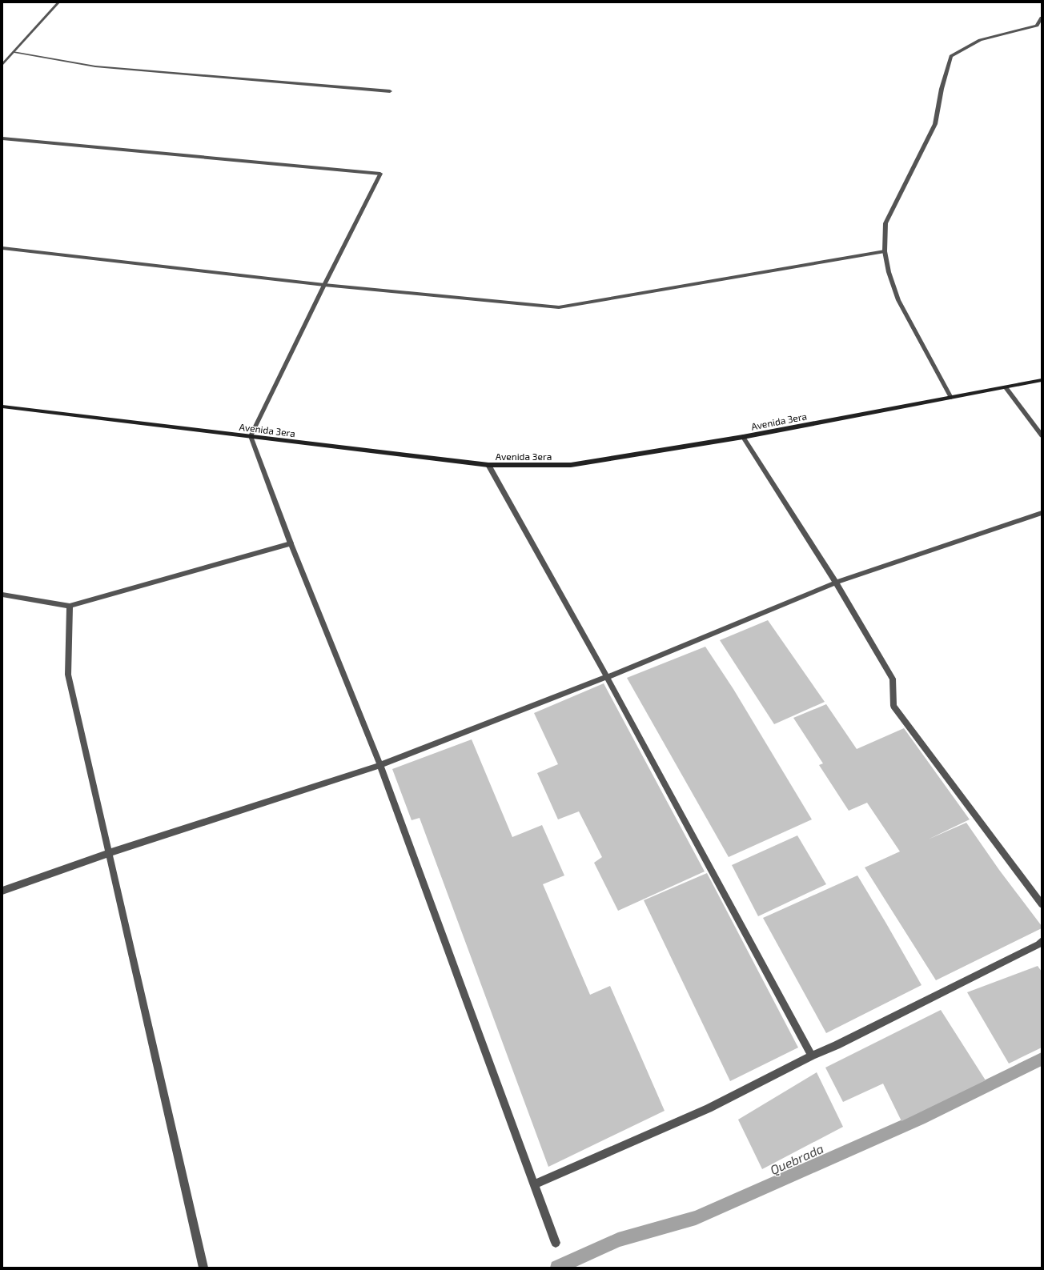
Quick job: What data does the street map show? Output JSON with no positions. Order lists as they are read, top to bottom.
{
  "streets": {
    "street": ["Avenida 3era"]
  },
  "water": ["Quebrada"]
}
